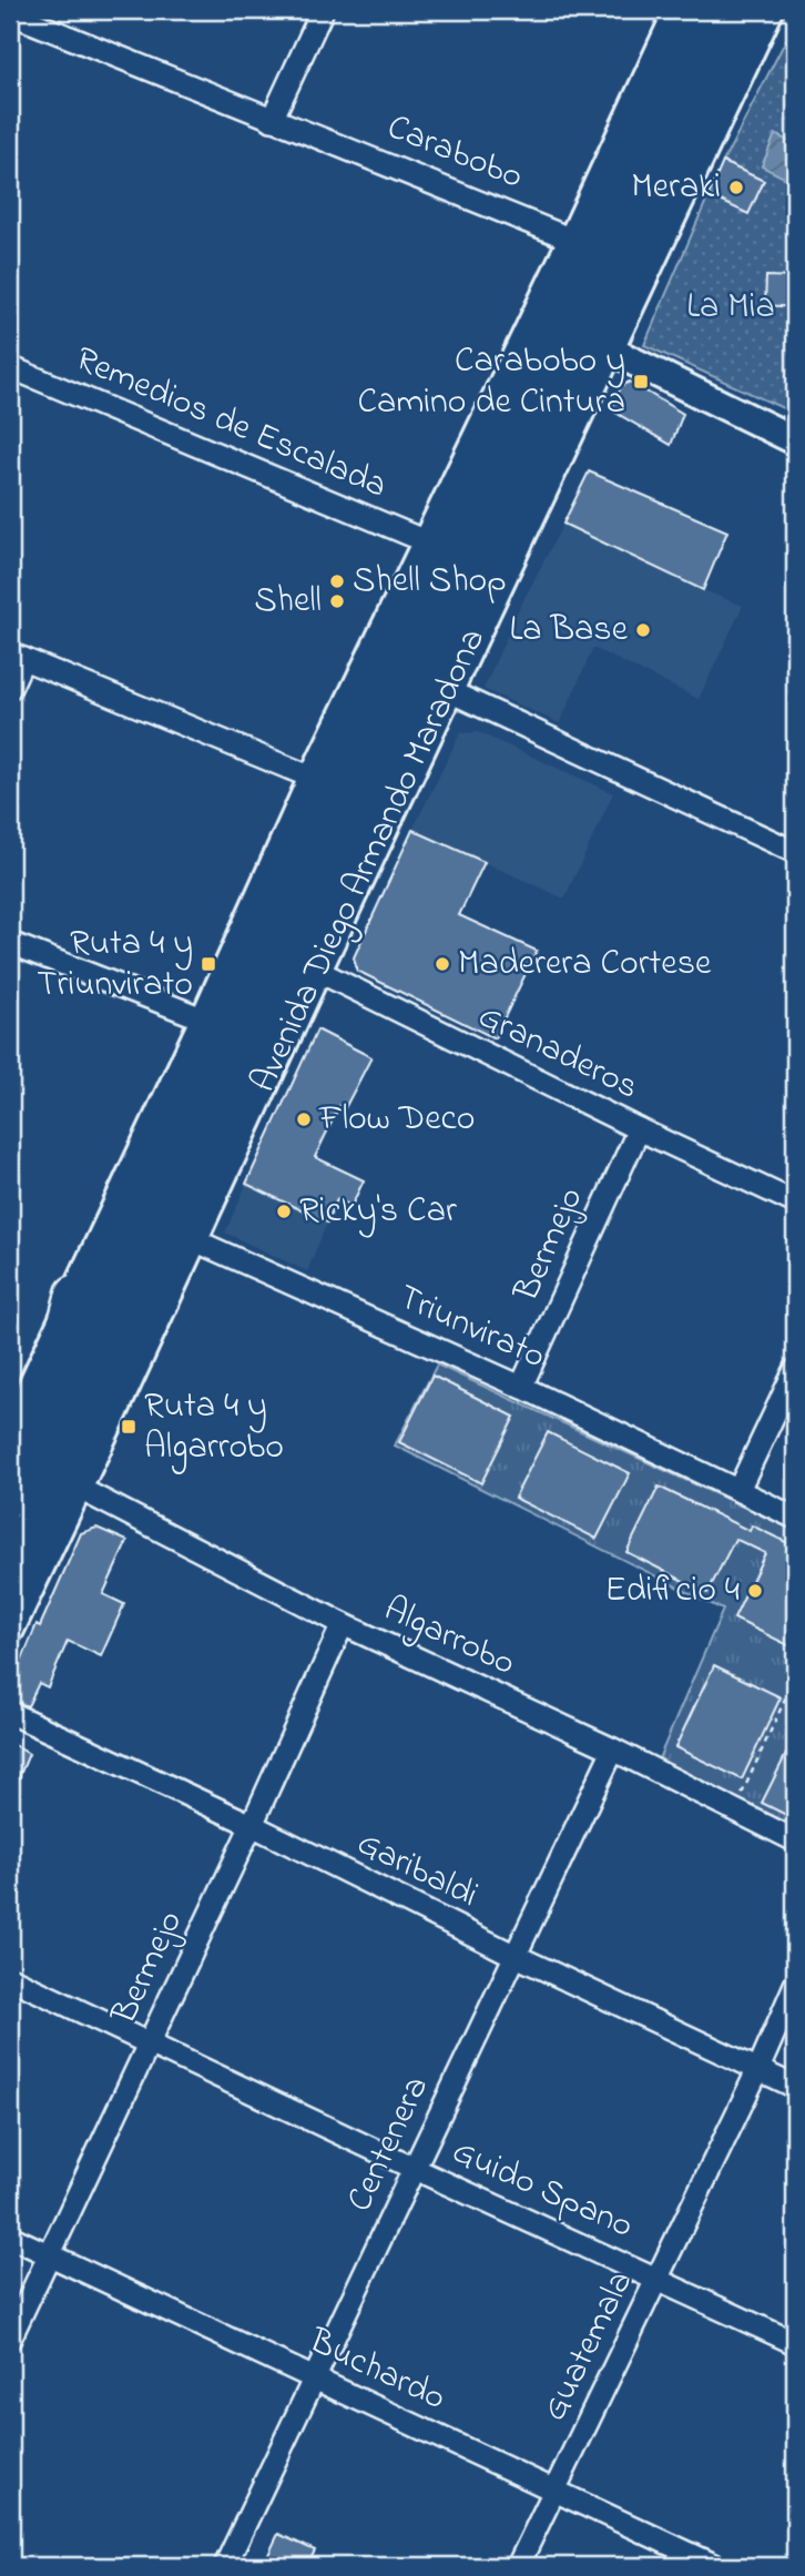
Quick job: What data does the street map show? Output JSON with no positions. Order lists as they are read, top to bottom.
{
  "streets": {
    "main road": ["Avenida Diego Armando Maradona"],
    "street": [
      "Carabobo",
      "Remedios de Escalada",
      "Granaderos",
      "Bermejo",
      "Triunvirato",
      "Algarrobo",
      "Garibaldi",
      "Centenera",
      "Guido Spano",
      "Guatemala",
      "Buchardo"
    ]
  },
  "crossings": [
    ["Carabobo", "Avenida Diego Armando Maradona"],
    ["Remedios de Escalada", "Avenida Diego Armando Maradona"],
    ["Avenida Diego Armando Maradona", "Granaderos"],
    ["Avenida Diego Armando Maradona", "Triunvirato"],
    ["Avenida Diego Armando Maradona", "Algarrobo"],
    ["Granaderos", "Bermejo"],
    ["Bermejo", "Triunvirato"],
    ["Bermejo", "Algarrobo"],
    ["Bermejo", "Garibaldi"],
    ["Bermejo", "Guido Spano"],
    ["Bermejo", "Buchardo"],
    ["Algarrobo", "Centenera"],
    ["Garibaldi", "Centenera"],
    ["Garibaldi", "Guatemala"],
    ["Centenera", "Guido Spano"],
    ["Centenera", "Buchardo"],
    ["Guido Spano", "Guatemala"],
    ["Guatemala", "Buchardo"]
  ],
  "parks": ["La Mia"],
  "places": {
    "other": [
      "Meraki",
      "Shell Shop",
      "Shell",
      "La Base",
      "Maderera Cortese",
      "Flow Deco",
      "Ricky's Car",
      "Edificio 4"
    ],
    "transit": ["Carabobo y Camino de Cintura", "Ruta 4 y Triunvirato", "Ruta 4 y Algarrobo"]
  }
}
